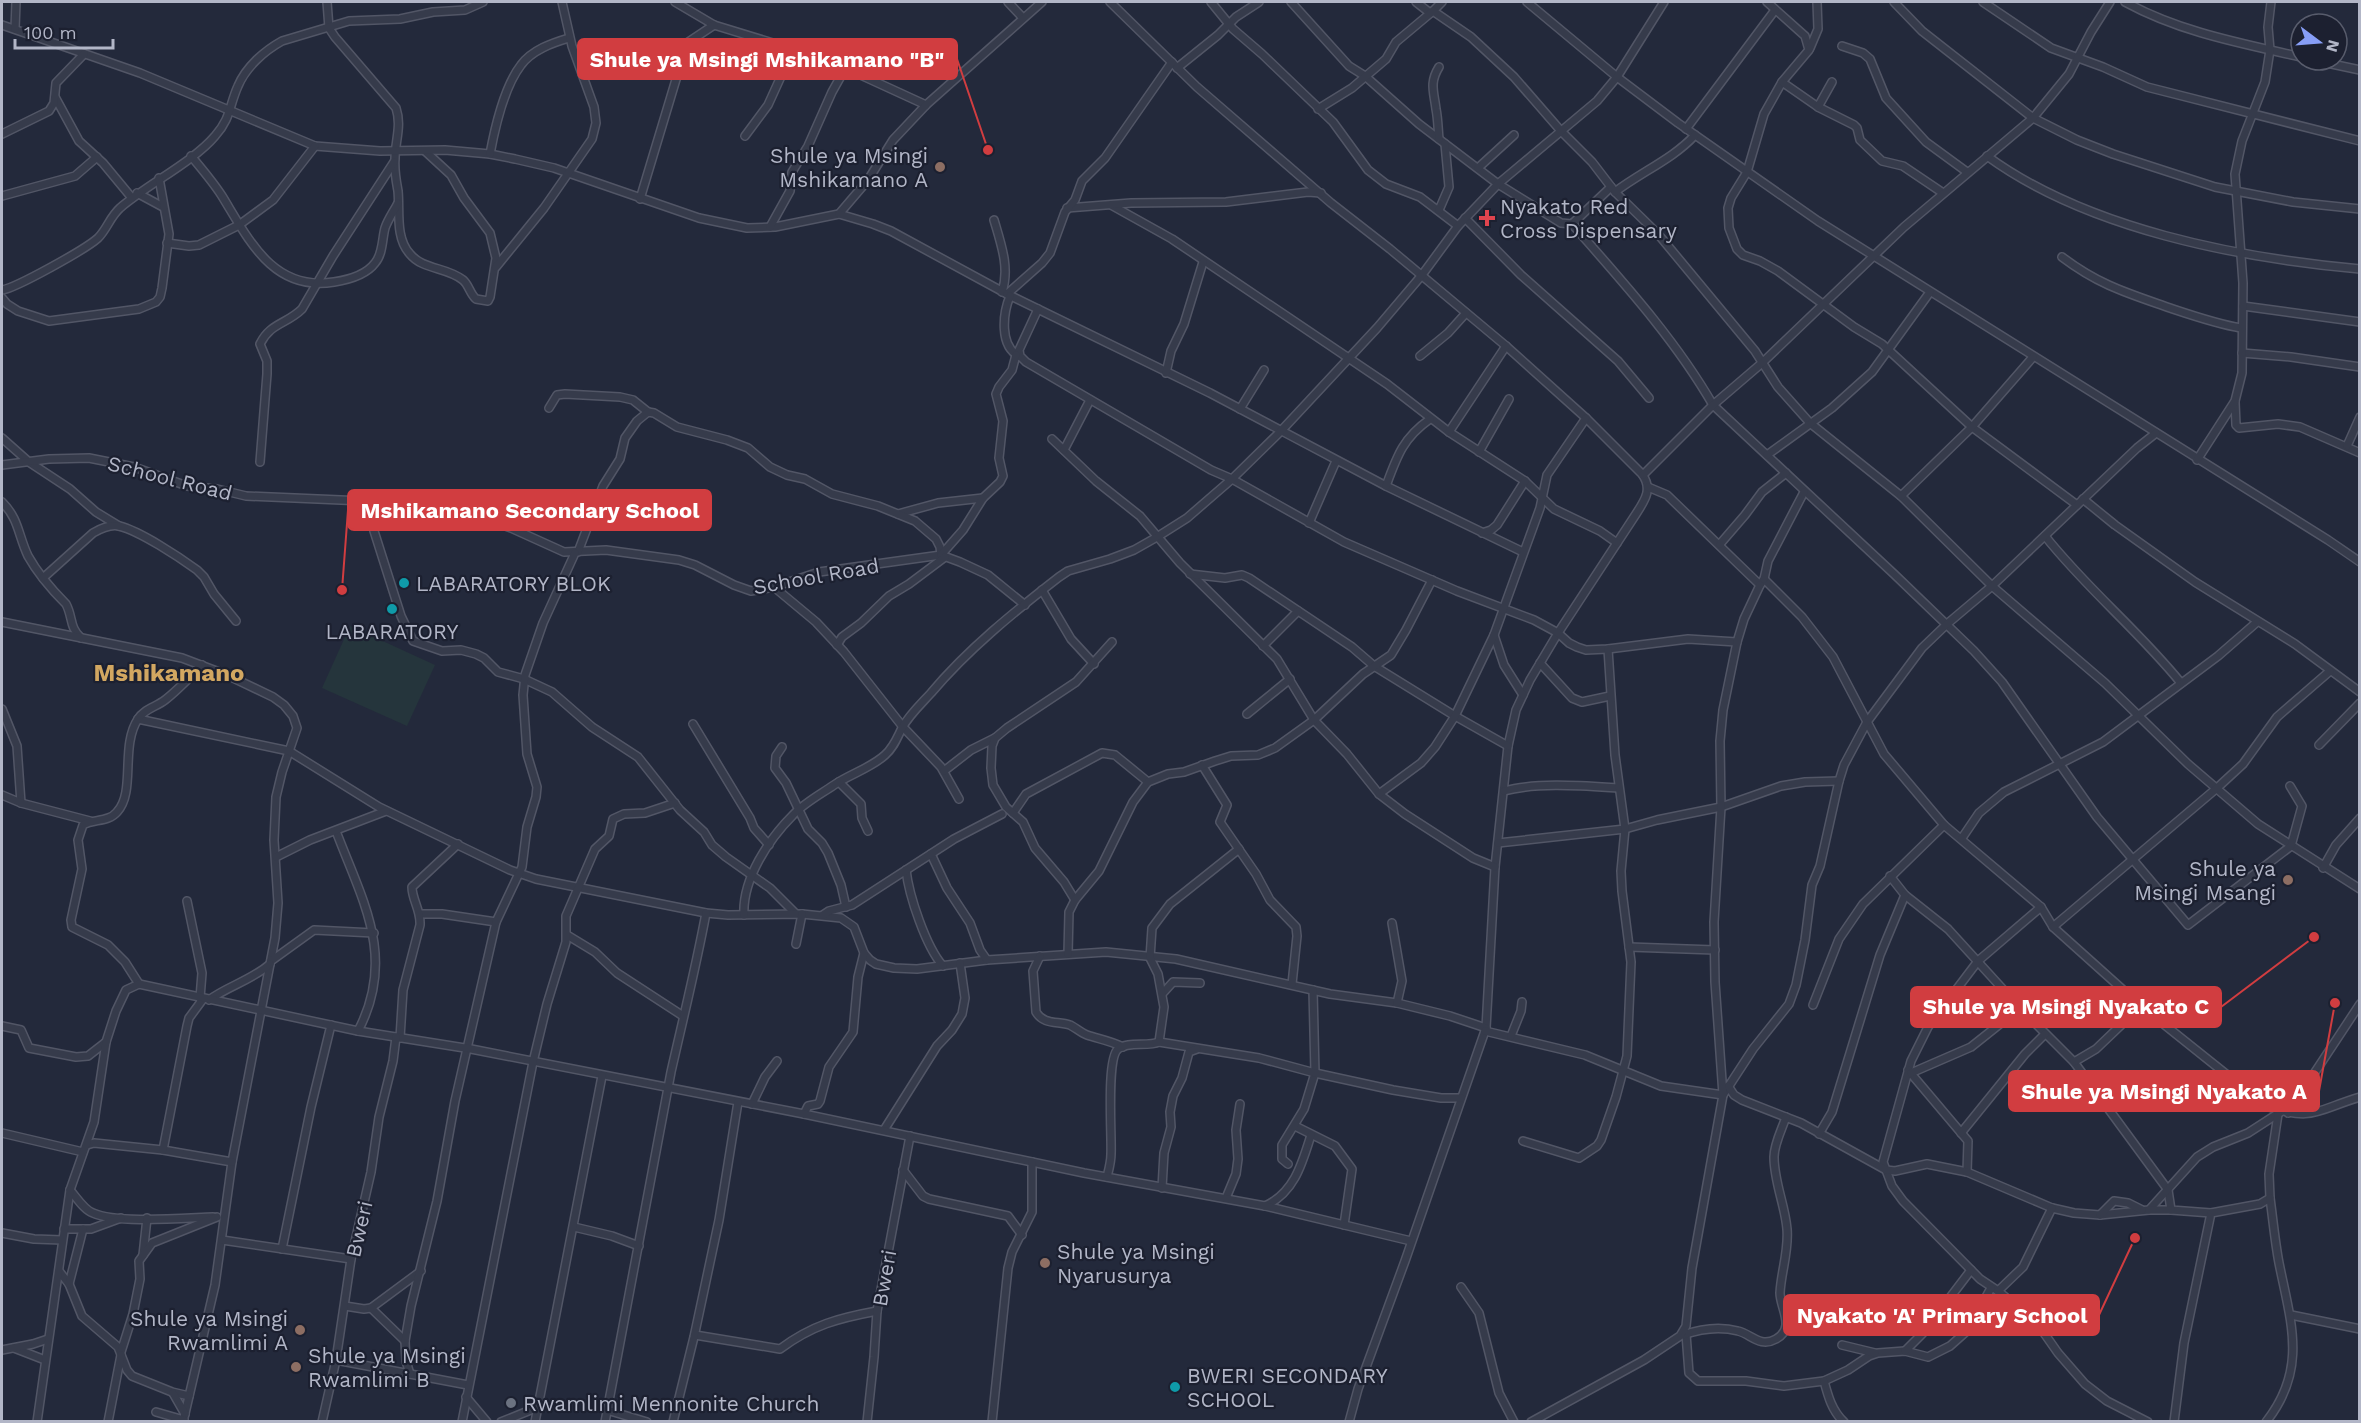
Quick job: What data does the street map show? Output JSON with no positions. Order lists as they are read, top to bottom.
{
  "streets": {
    "street": ["School Road", "Bweri"]
  },
  "districts": ["Mshikamano"],
  "places": {
    "other": [
      "Shule ya Msingi Mshikamano \"B\"",
      "Shule ya Msingi Mshikamano A",
      "LABARATORY BLOK",
      "Mshikamano Secondary School",
      "LABARATORY",
      "Shule ya Msingi Msangi",
      "Shule ya Msingi Nyakato C",
      "Shule ya Msingi Nyakato A",
      "Nyakato 'A' Primary School",
      "Shule ya Msingi Nyarusurya",
      "Shule ya Msingi Rwamlimi A",
      "Shule ya Msingi Rwamlimi B",
      "BWERI SECONDARY SCHOOL",
      "Rwamlimi Mennonite Church"
    ],
    "health": ["Nyakato Red Cross Dispensary"]
  },
  "scale_bar": "100 m",
  "north": "right"
}
